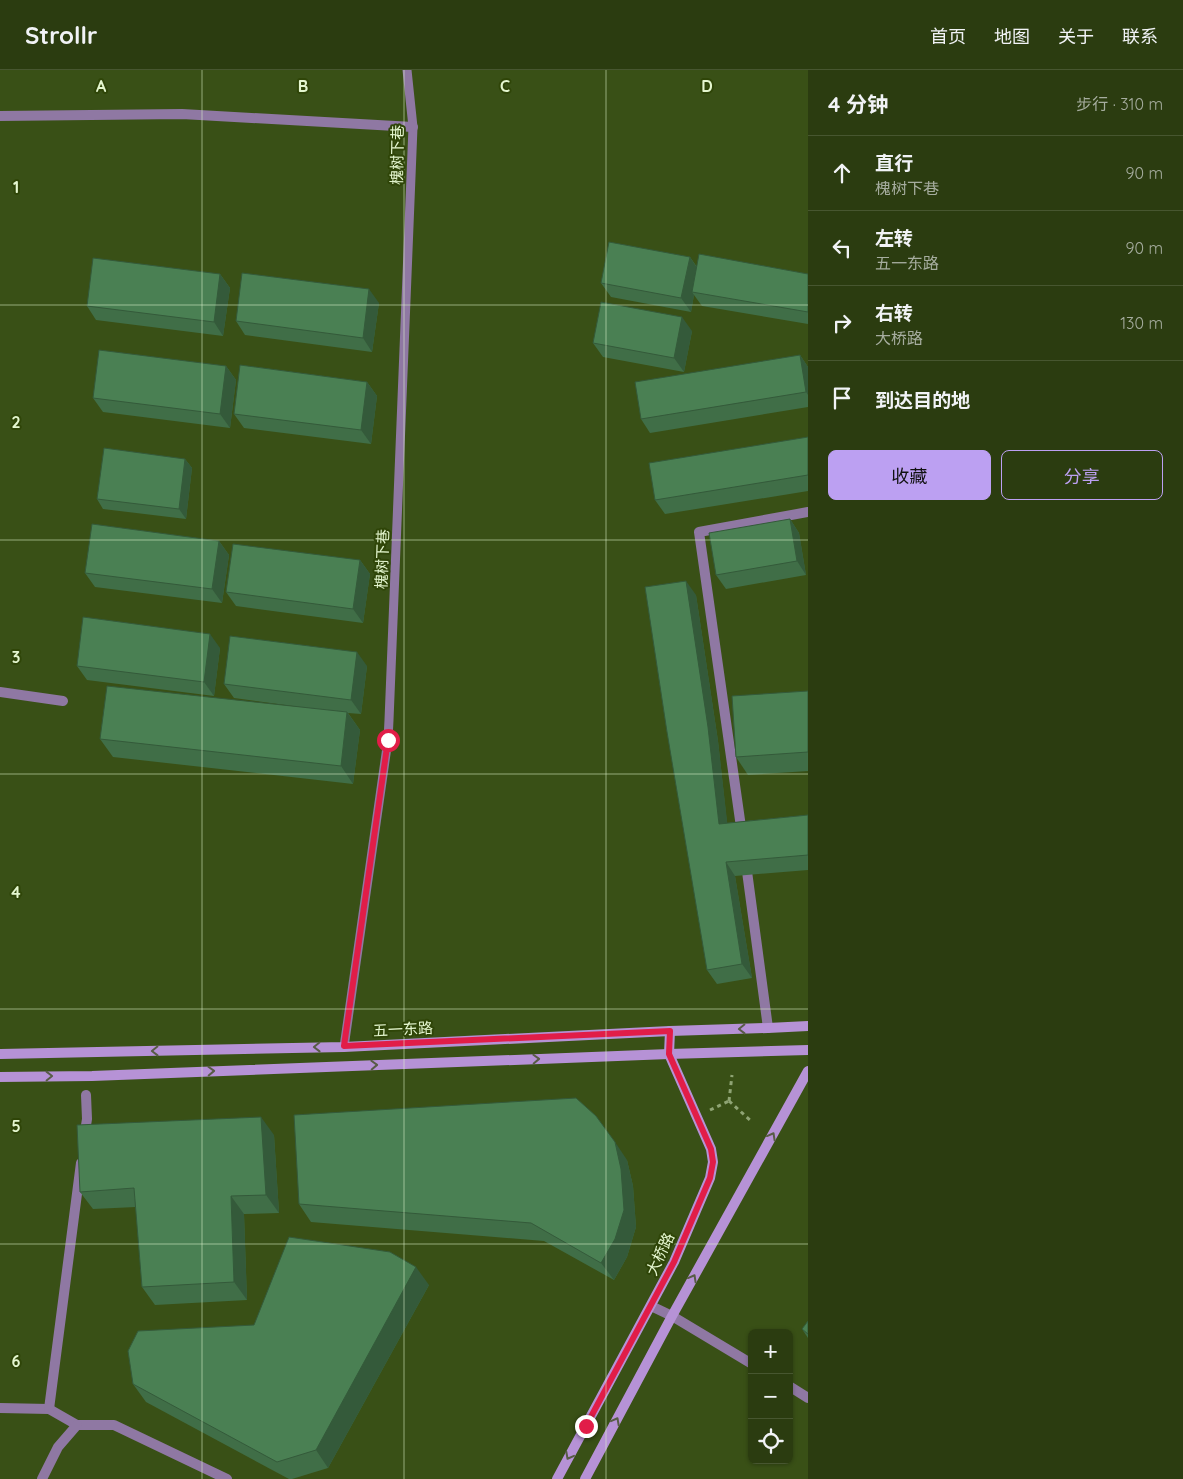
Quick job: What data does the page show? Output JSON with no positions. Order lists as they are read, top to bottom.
{
  "streets": {
    "main road": ["五一东路", "大桥路"],
    "lane": ["槐树下巷"]
  },
  "crossings": [
    ["槐树下巷", "五一东路"],
    ["五一东路", "大桥路"]
  ],
  "page": {
    "header": "Strollr",
    "nav": [
      "首页",
      "地图",
      "关于",
      "联系"
    ],
    "heading": ["4 分钟", "步行 · 310 m"],
    "list": [
      ["直行", "槐树下巷", "90 m"],
      ["左转", "五一东路", "90 m"],
      ["右转", "大桥路", "130 m"],
      "到达目的地"
    ],
    "buttons": ["收藏", "分享"],
    "map_buttons": ["+", "−"]
  },
  "grid": {
    "columns": [
      "A",
      "B",
      "C",
      "D"
    ],
    "rows": [
      "1",
      "2",
      "3",
      "4",
      "5",
      "6"
    ]
  }
}
